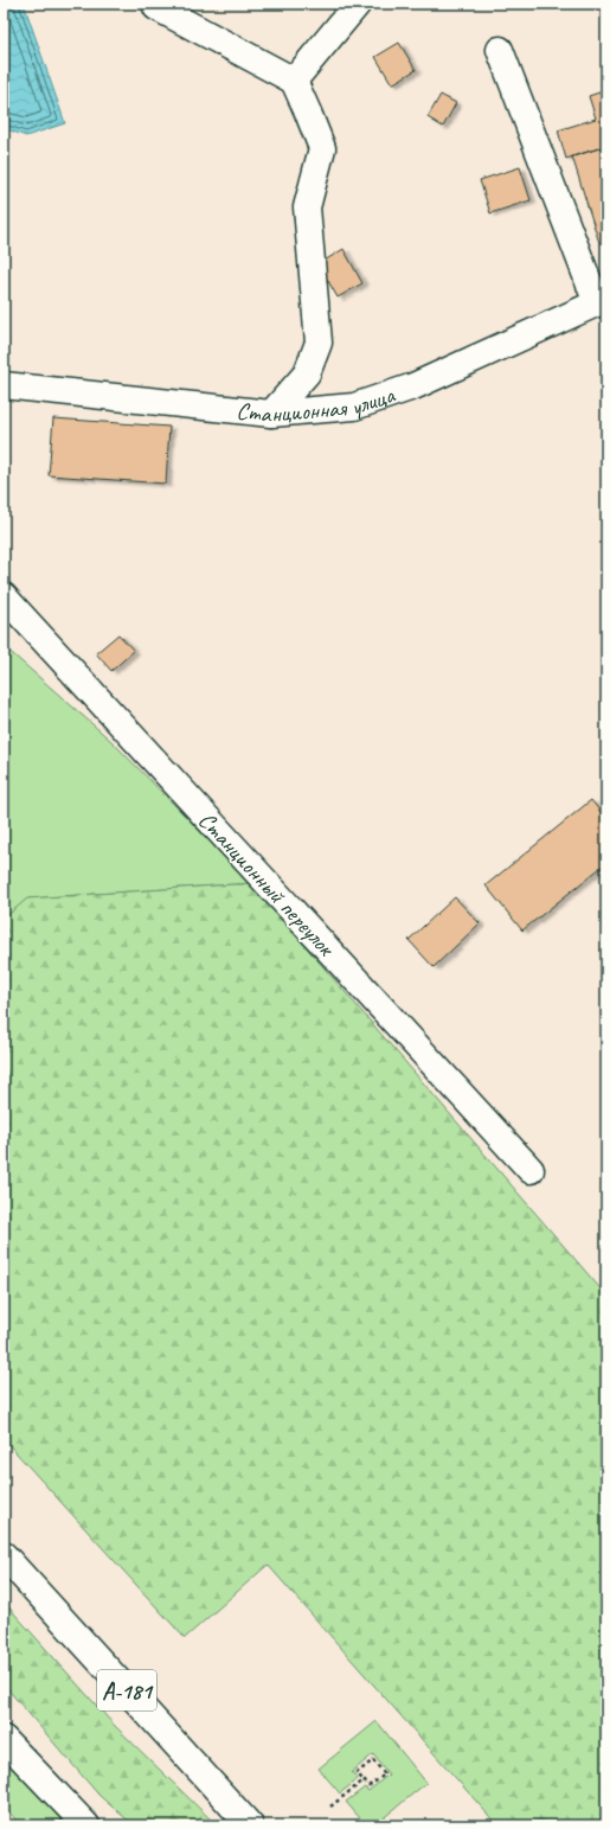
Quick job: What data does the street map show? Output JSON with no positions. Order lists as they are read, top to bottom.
{
  "streets": {
    "street": ["Станционная улица", "Станционный переулок", "А-181"]
  }
}
